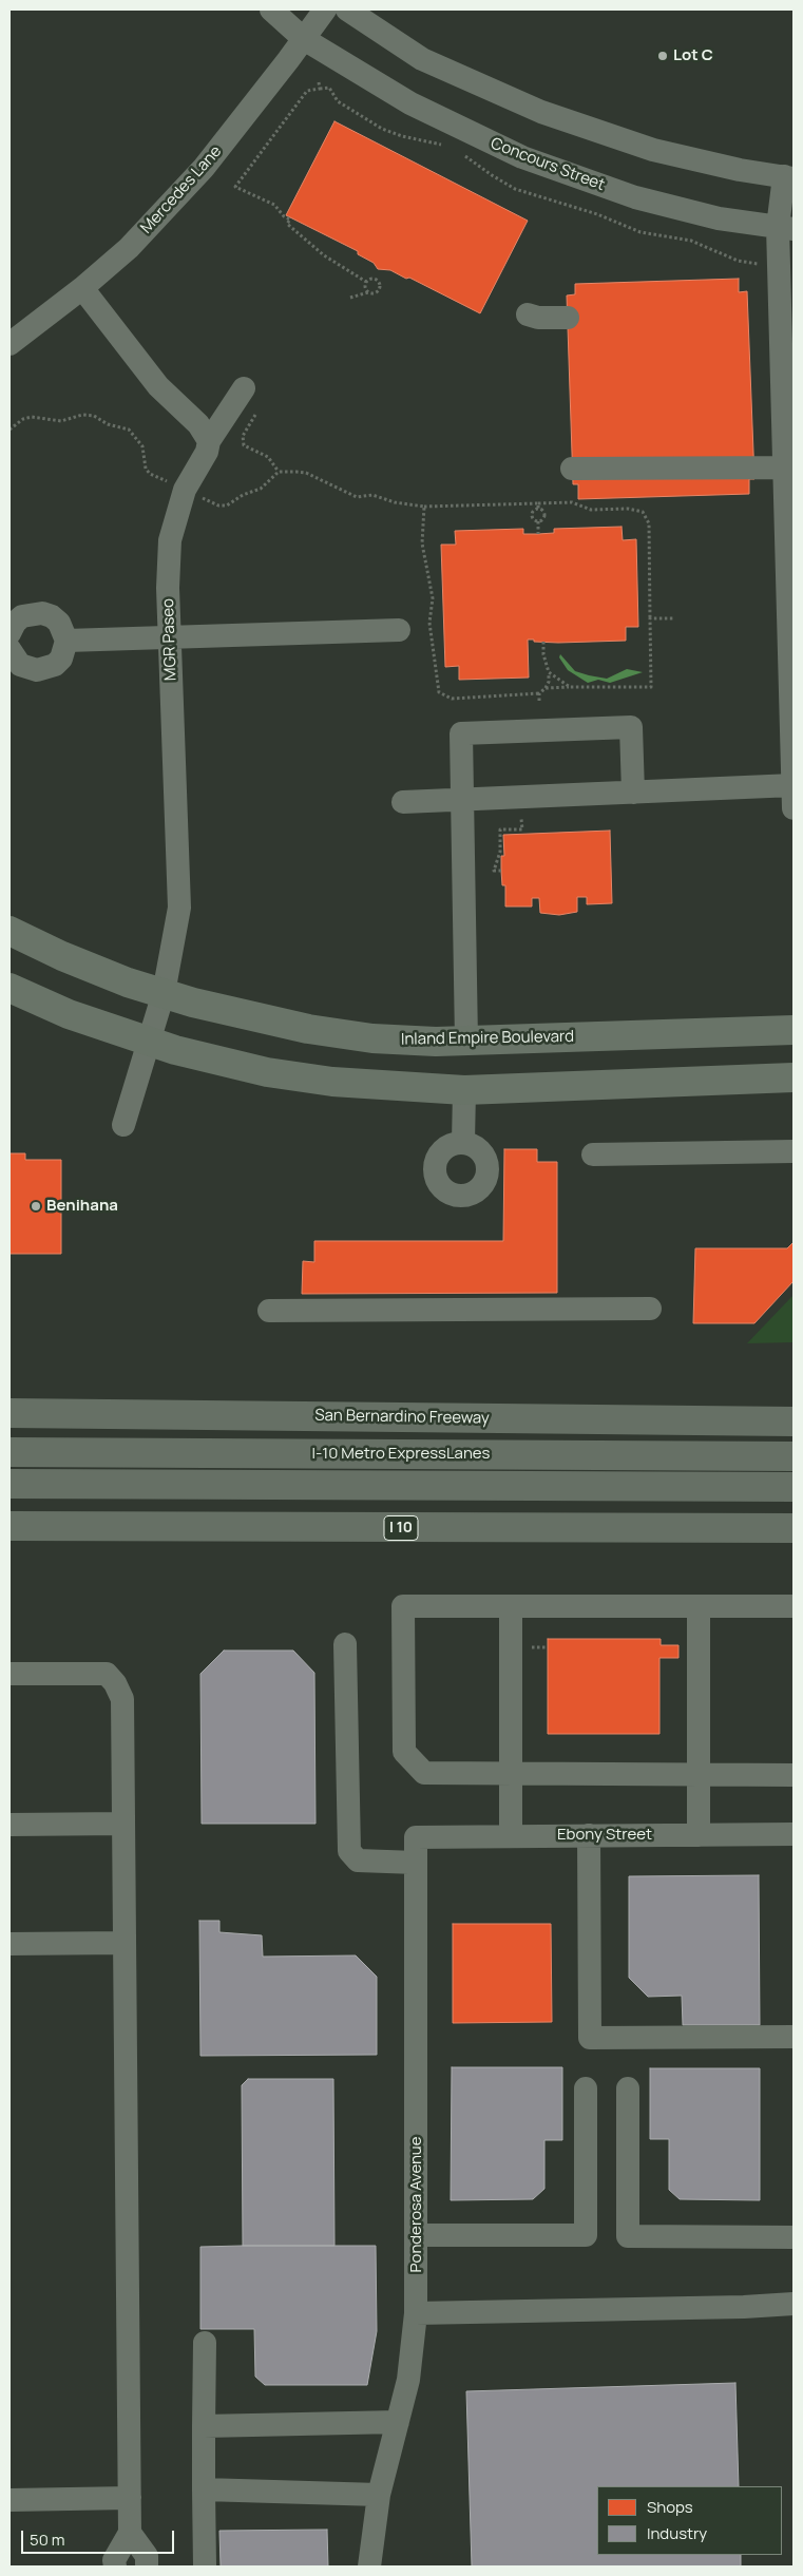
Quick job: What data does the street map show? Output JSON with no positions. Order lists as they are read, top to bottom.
{
  "streets": {
    "highway": ["San Bernardino Freeway", "I-10 Metro ExpressLanes", "I 10"],
    "main road": ["Inland Empire Boulevard"],
    "street": [
      "Concours Street",
      "Mercedes Lane",
      "MGR Paseo",
      "Ebony Street",
      "Ponderosa Avenue"
    ]
  },
  "crossings": [
    ["Concours Street", "Mercedes Lane"],
    ["MGR Paseo", "Inland Empire Boulevard"],
    ["Ebony Street", "Ponderosa Avenue"]
  ],
  "places": ["Lot C", "Benihana"],
  "legend": ["Shops", "Industry"],
  "scale_bar": "50 m"
}
